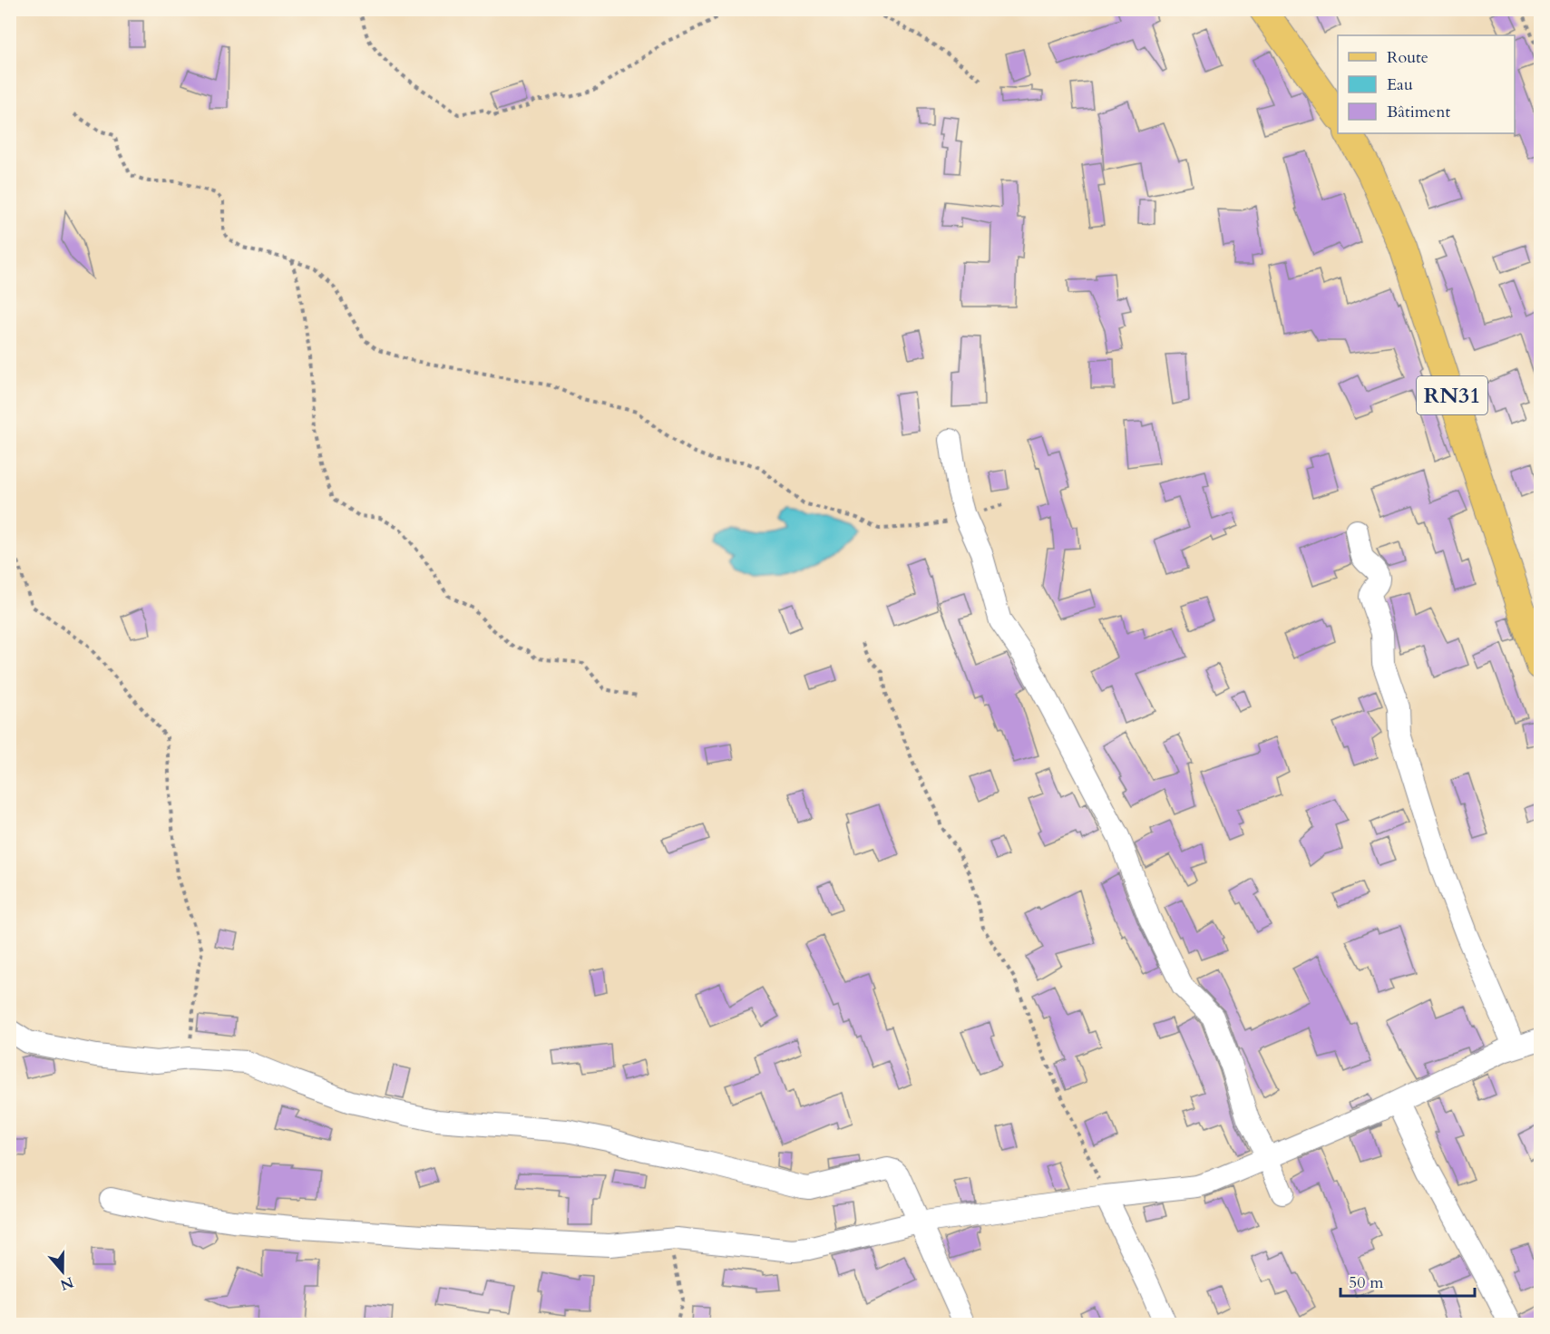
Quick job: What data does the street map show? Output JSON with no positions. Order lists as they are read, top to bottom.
{
  "streets": {
    "main road": ["RN31"]
  },
  "legend": ["Route", "Eau", "Bâtiment"],
  "scale_bar": "50 m",
  "north": "bottom"
}
